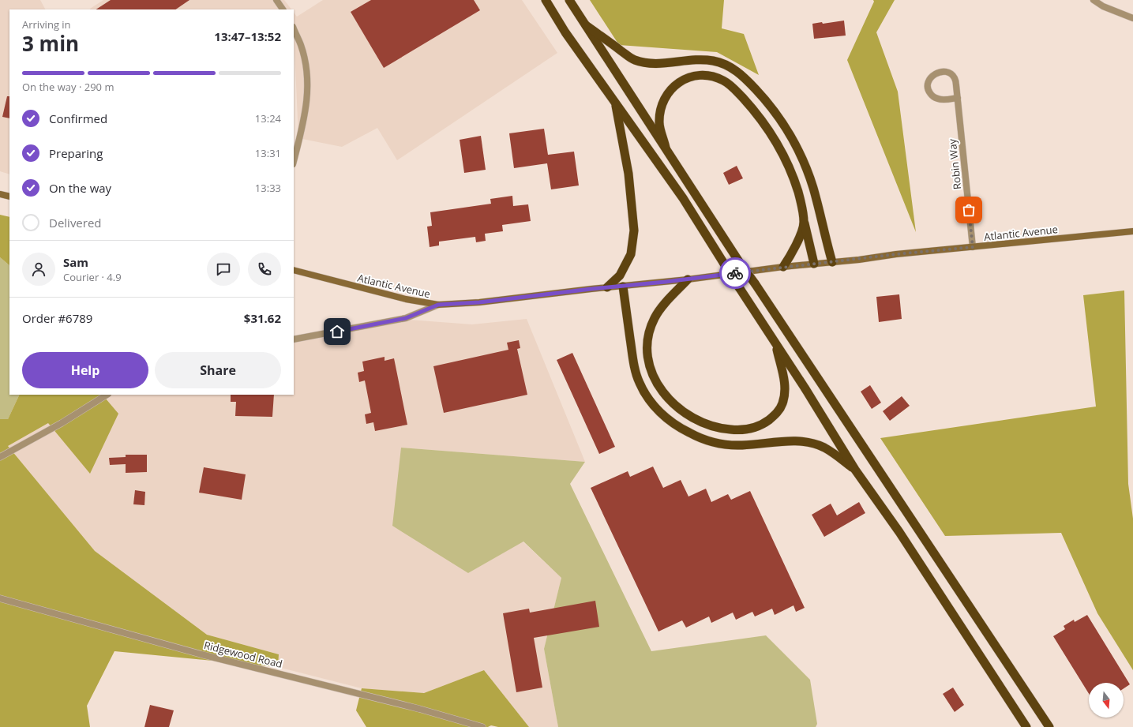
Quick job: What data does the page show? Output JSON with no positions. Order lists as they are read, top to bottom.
{
  "streets": {
    "main road": ["Atlantic Avenue"],
    "street": ["Robin Way", "Ridgewood Road"]
  },
  "crossings": [
    ["Robin Way", "Atlantic Avenue"]
  ],
  "north": "bottom",
  "page": {
    "heading": ["3 min", "Arriving in", "13:47–13:52"],
    "panel": [
      "Sam",
      "Courier · 4.9",
      "Order #6789",
      "$31.62"
    ],
    "bar": "On the way · 290 m",
    "list": [
      ["Confirmed", "13:24"],
      ["Preparing", "13:31"],
      ["On the way", "13:33"],
      "Delivered"
    ],
    "buttons": ["Help", "Share"]
  }
}
